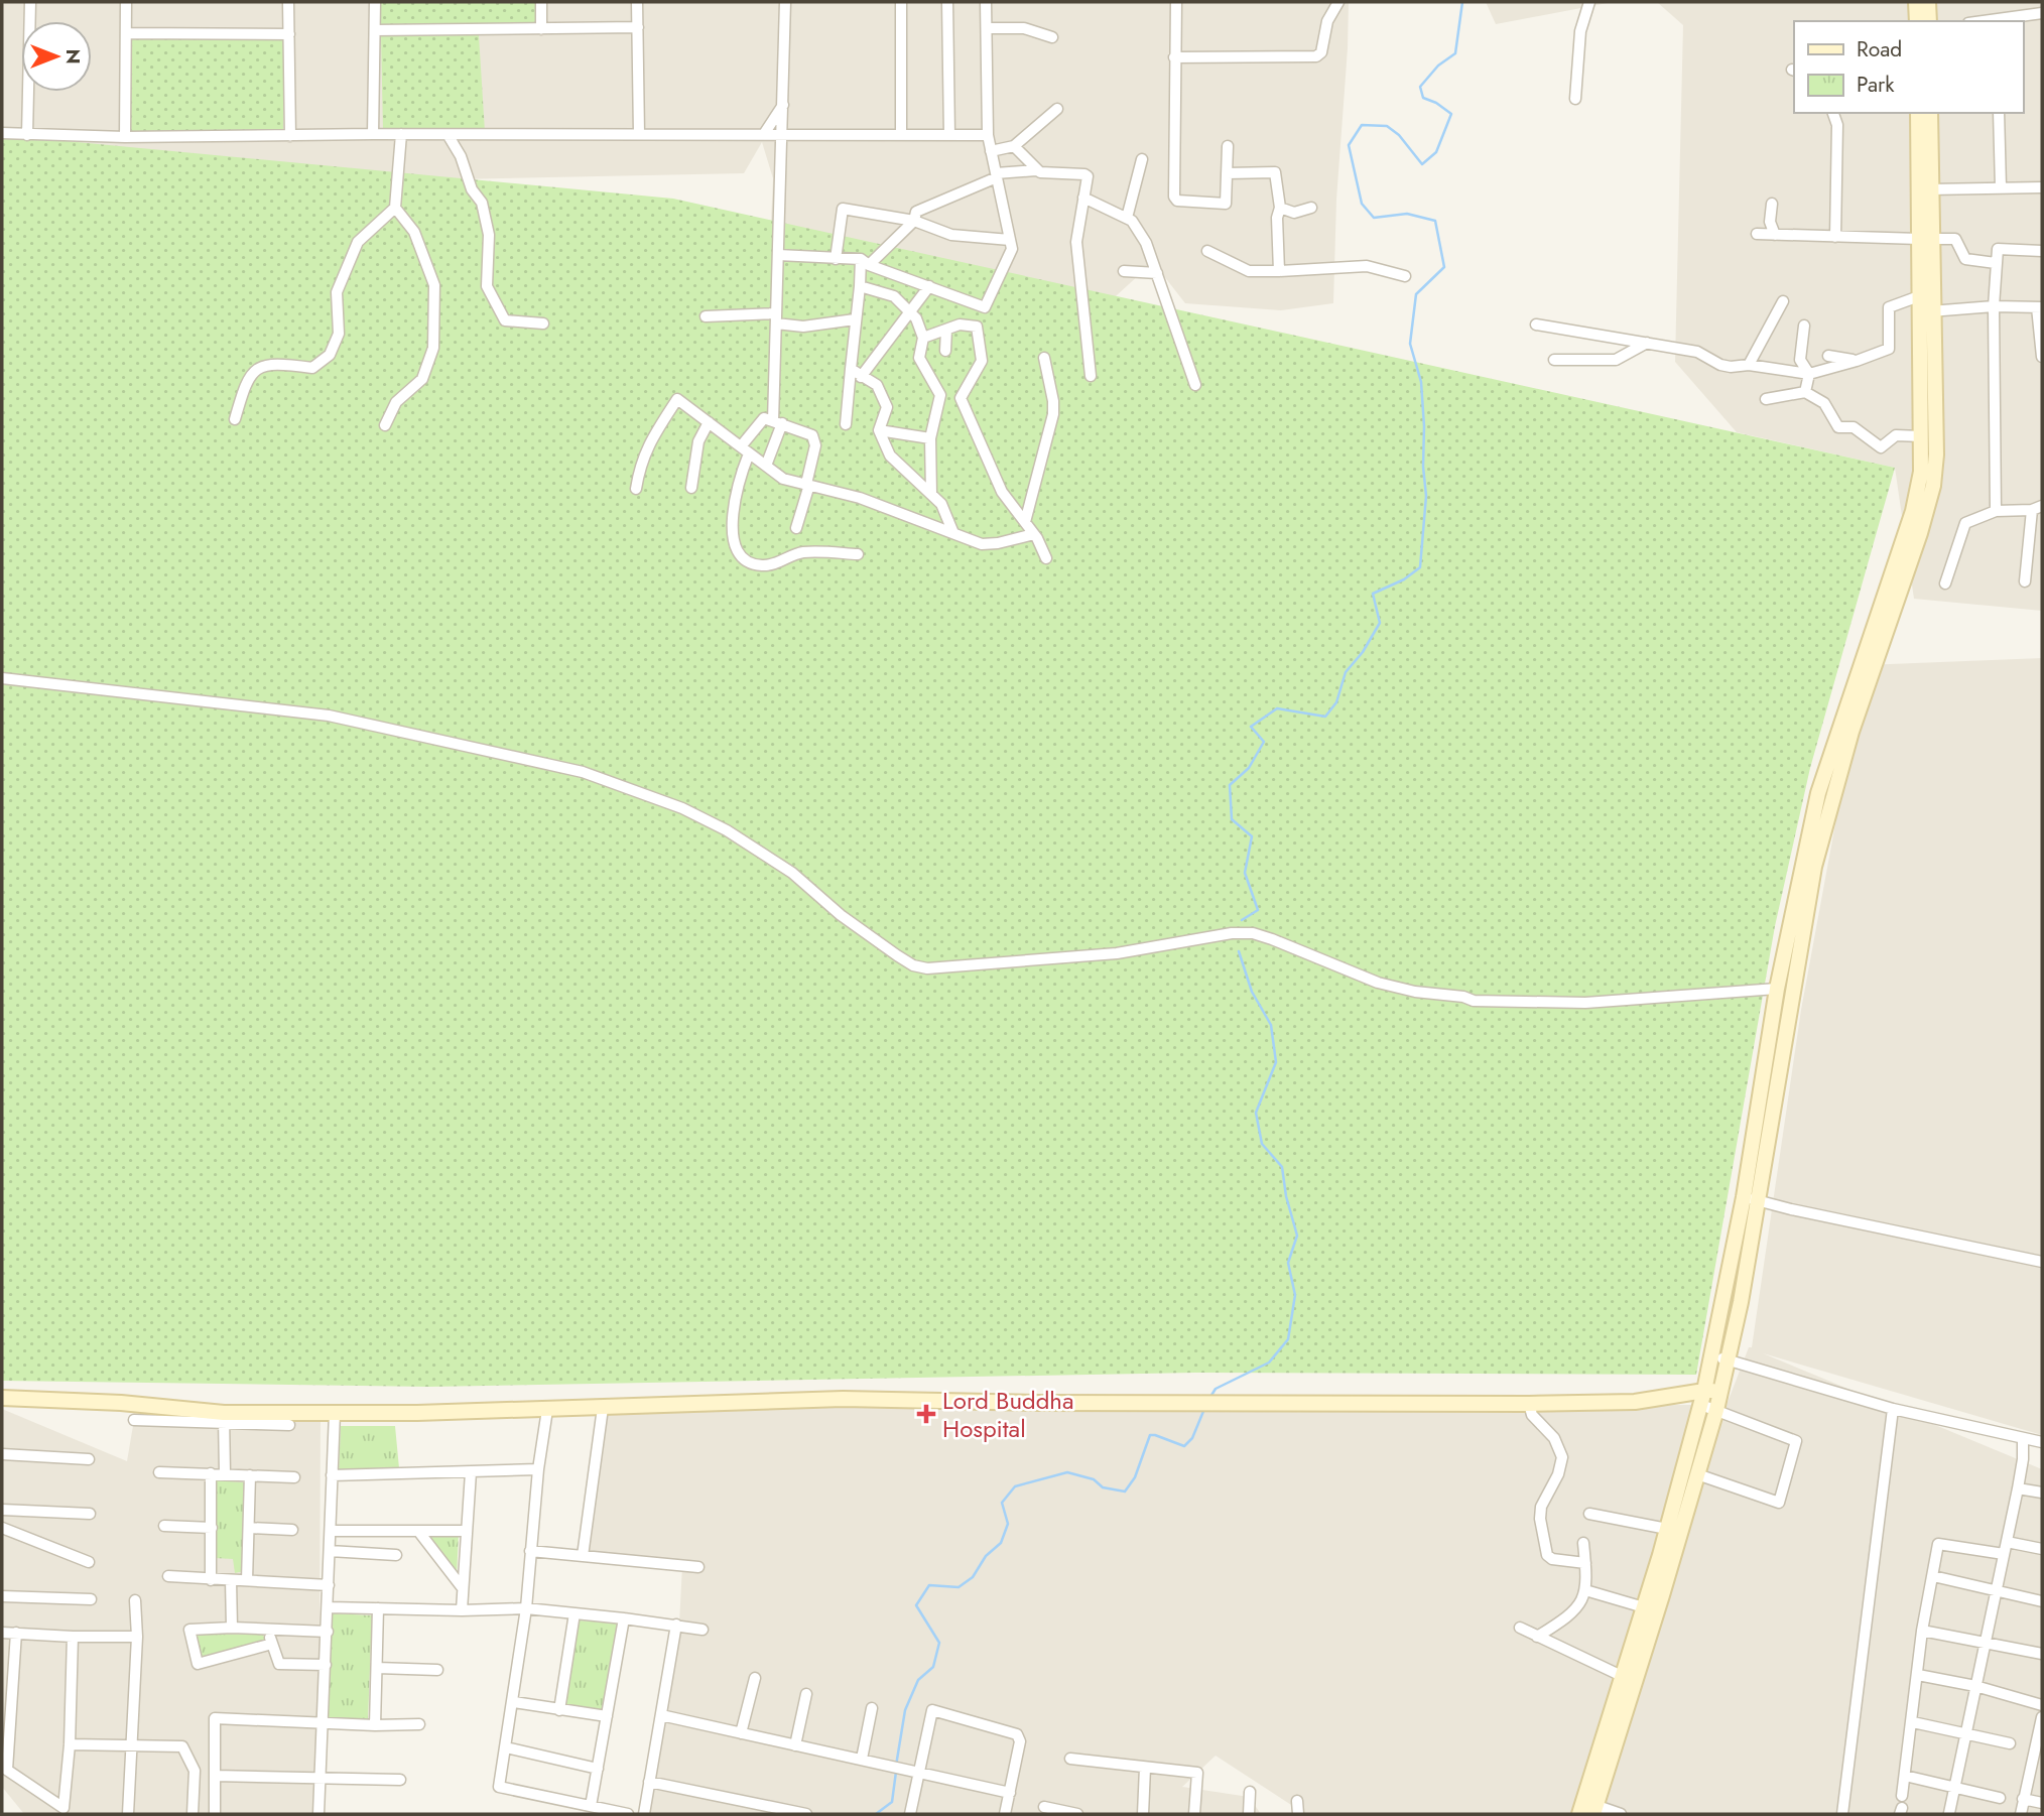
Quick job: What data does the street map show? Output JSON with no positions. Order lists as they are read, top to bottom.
{
  "places": {
    "health": ["Lord Buddha Hospital"]
  },
  "legend": ["Road", "Park"],
  "north": "right"
}
